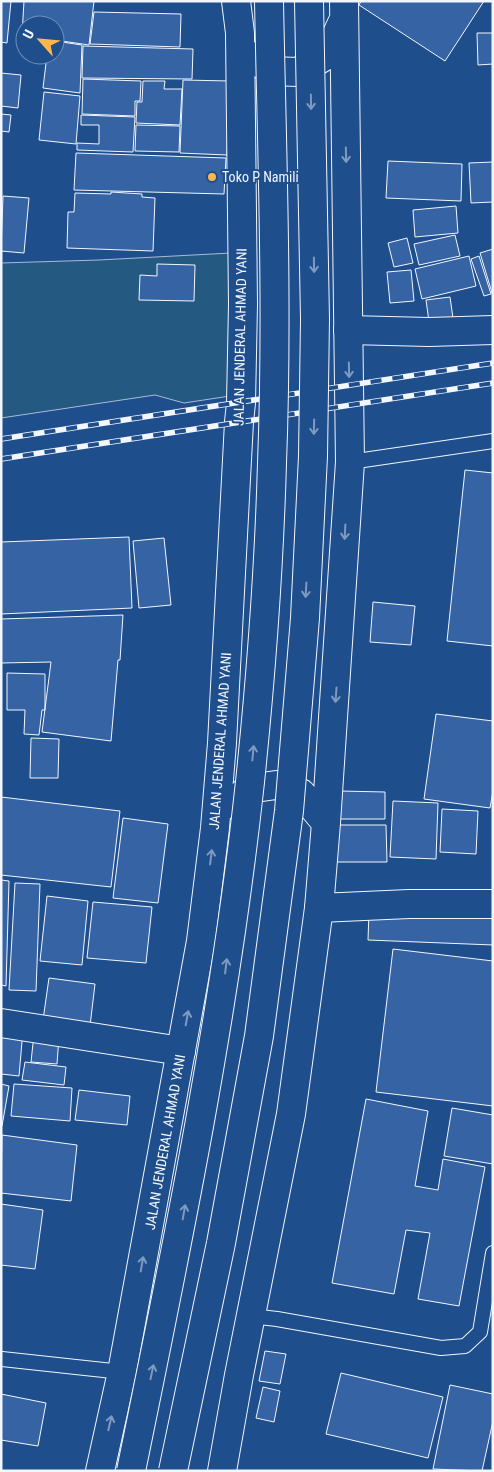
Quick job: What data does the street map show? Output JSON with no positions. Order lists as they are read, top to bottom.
{
  "streets": {
    "main road": ["JALAN JENDERAL AHMAD YANI"]
  },
  "places": ["Toko P Namili"],
  "north": "top left"
}
